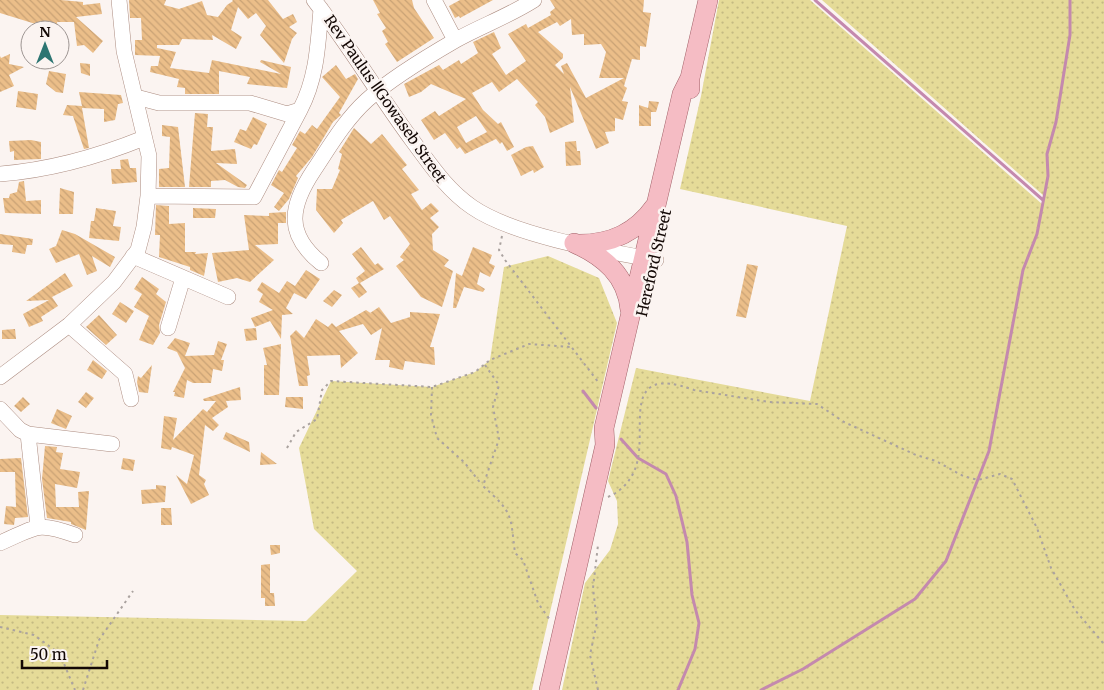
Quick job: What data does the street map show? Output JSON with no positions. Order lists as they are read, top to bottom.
{
  "streets": {
    "main road": ["Hereford Street"],
    "street": ["Rev Paulus ǁGowaseb Street"]
  },
  "crossings": [
    ["Rev Paulus ǁGowaseb Street", "Hereford Street"]
  ],
  "scale_bar": "50 m",
  "north": "top"
}
